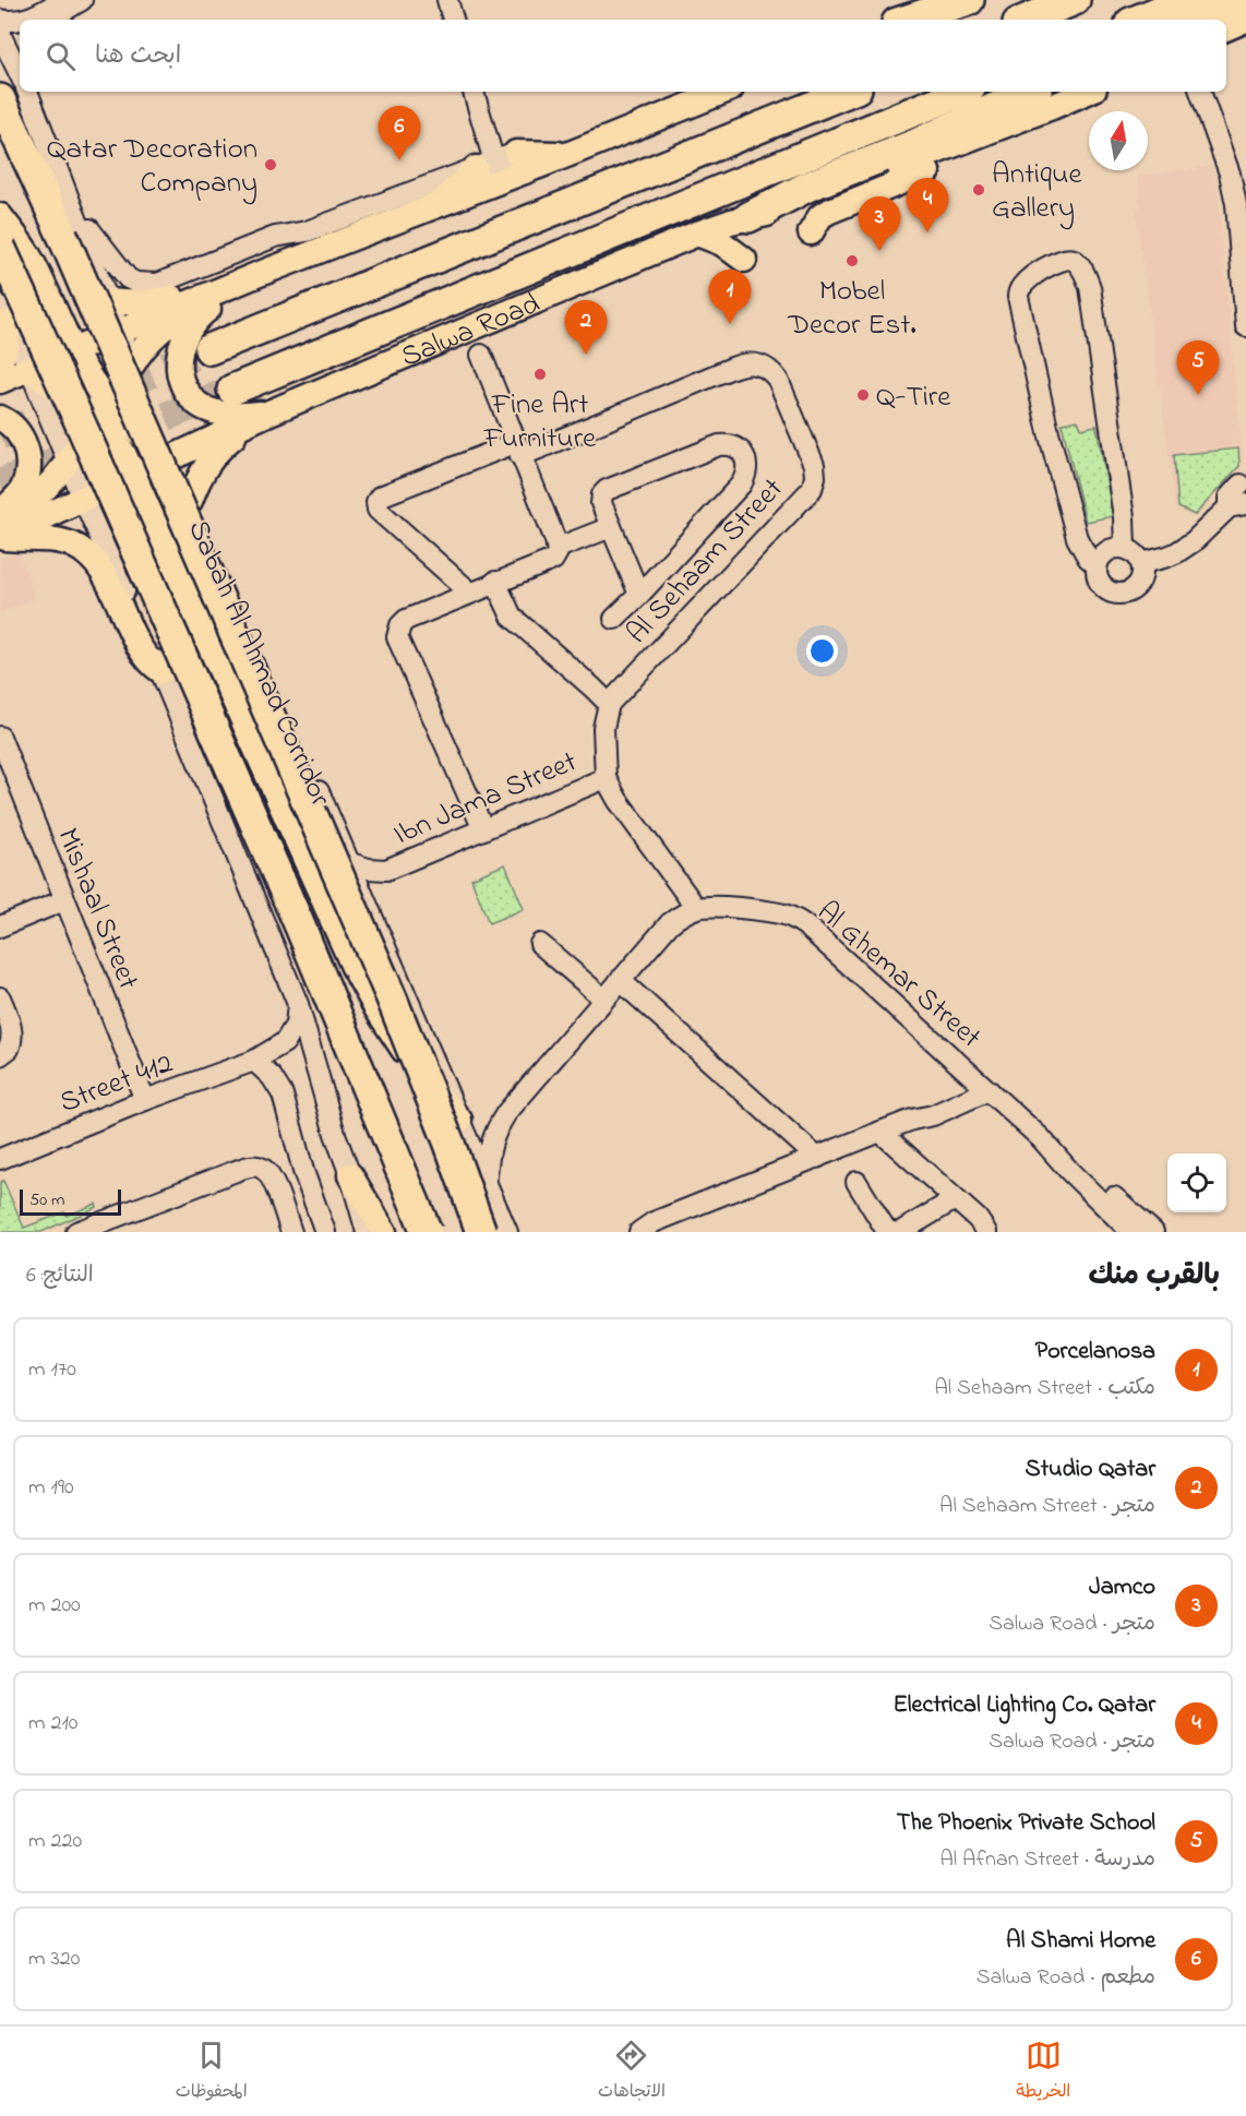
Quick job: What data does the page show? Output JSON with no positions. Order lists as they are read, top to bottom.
{
  "streets": {
    "highway": ["Salwa Road", "Sabah Al Ahmad Corridor"],
    "street": [
      "Al Sehaam Street",
      "Ibn Jama Street",
      "Mishaal Street",
      "Al Ghemar Street",
      "Street 412"
    ]
  },
  "crossings": [
    ["Salwa Road", "Sabah Al Ahmad Corridor"],
    ["Sabah Al Ahmad Corridor", "Ibn Jama Street"],
    ["Mishaal Street", "Street 412"]
  ],
  "places": [
    "Qatar Decoration Company",
    "Antique Gallery",
    "Mobel Decor Est.",
    "Fine Art Furniture",
    "Q-Tire"
  ],
  "scale_bar": "50 m",
  "north": "top",
  "page": {
    "search": "ابحث هنا",
    "pins": [
      "6",
      "4",
      "3",
      "1",
      "2",
      "5"
    ],
    "scale": "50 m",
    "heading": ["بالقرب منك", "النتائج: 6"],
    "list": [
      {
        "mark": "1",
        "name": "Porcelanosa",
        "note": "مكتب · Al Sehaam Street",
        "value": "170 m"
      },
      {
        "mark": "2",
        "name": "Studio Qatar",
        "note": "متجر · Al Sehaam Street",
        "value": "190 m"
      },
      {
        "mark": "3",
        "name": "Jamco",
        "note": "متجر · Salwa Road",
        "value": "200 m"
      },
      {
        "mark": "4",
        "name": "Electrical Lighting Co. Qatar",
        "note": "متجر · Salwa Road",
        "value": "210 m"
      },
      {
        "mark": "5",
        "name": "The Phoenix Private School",
        "note": "مدرسة · Al Afnan Street",
        "value": "220 m"
      },
      {
        "mark": "6",
        "name": "Al Shami Home",
        "note": "مطعم · Salwa Road",
        "value": "320 m"
      }
    ],
    "nav": ["الخريطة", "الاتجاهات", "المحفوظات"]
  }
}
